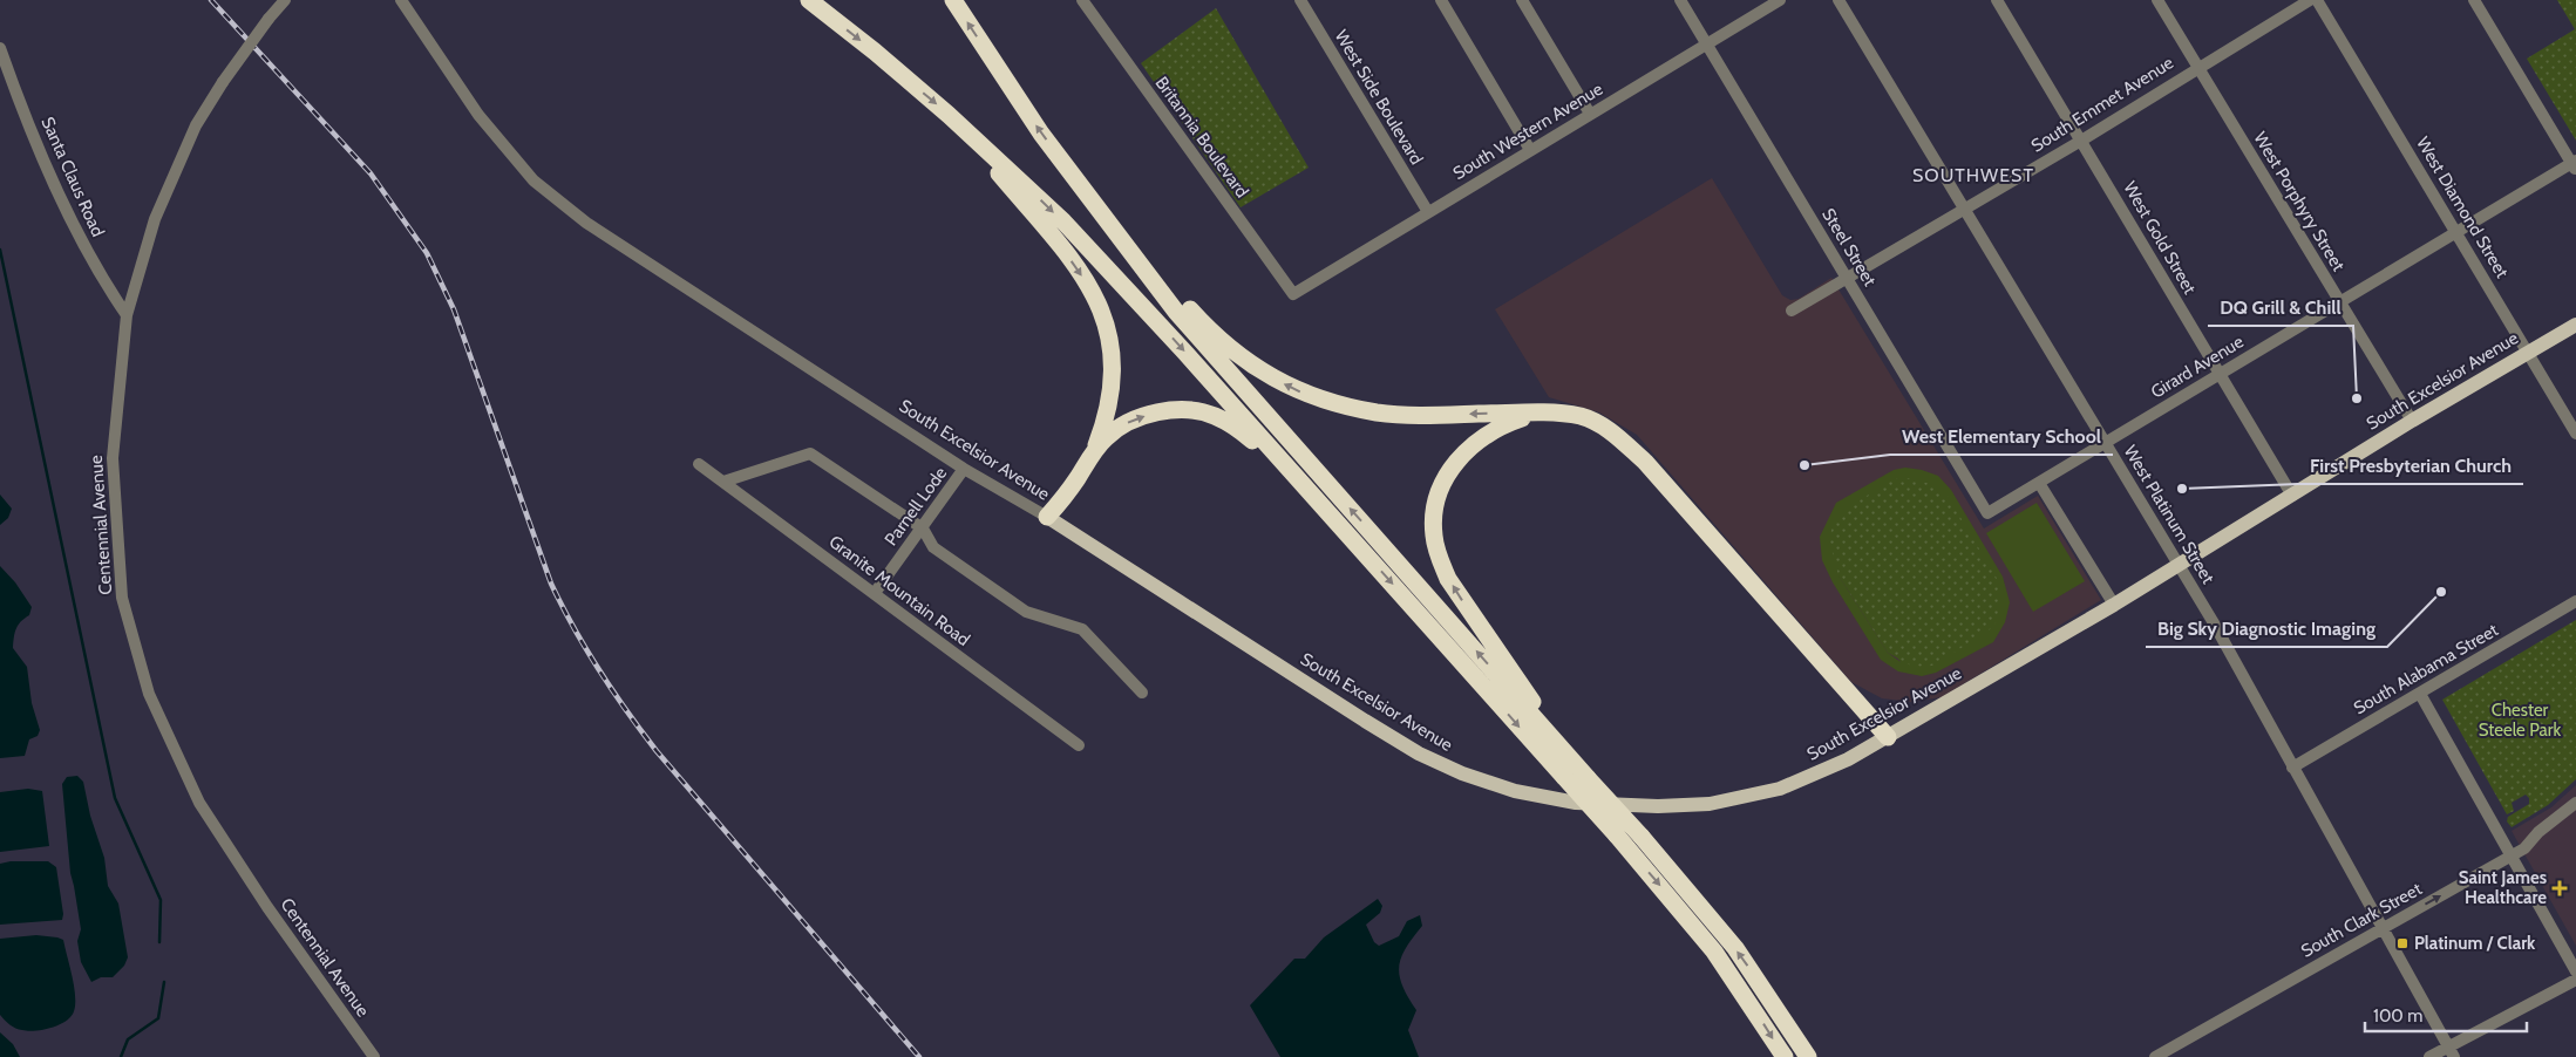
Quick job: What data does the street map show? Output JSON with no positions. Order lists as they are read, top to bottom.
{
  "streets": {
    "main road": ["South Excelsior Avenue"],
    "street": [
      "West Side Boulevard",
      "South Emmet Avenue",
      "South Western Avenue",
      "Britannia Boulevard",
      "Santa Claus Road",
      "West Porphyry Street",
      "West Diamond Street",
      "West Gold Street",
      "Steel Street",
      "Girard Avenue",
      "Parnell Lode",
      "West Platinum Street",
      "Centennial Avenue",
      "Granite Mountain Road",
      "South Alabama Street",
      "South Clark Street"
    ]
  },
  "crossings": [
    ["West Side Boulevard", "South Western Avenue"],
    ["South Emmet Avenue", "West Porphyry Street"],
    ["South Emmet Avenue", "West Gold Street"],
    ["South Emmet Avenue", "Steel Street"],
    ["South Emmet Avenue", "West Platinum Street"],
    ["South Western Avenue", "Britannia Boulevard"],
    ["South Western Avenue", "Steel Street"],
    ["Santa Claus Road", "Centennial Avenue"],
    ["West Porphyry Street", "Girard Avenue"],
    ["West Porphyry Street", "South Excelsior Avenue"],
    ["West Diamond Street", "Girard Avenue"],
    ["West Diamond Street", "South Excelsior Avenue"],
    ["West Gold Street", "Girard Avenue"],
    ["West Gold Street", "South Excelsior Avenue"],
    ["Steel Street", "Girard Avenue"],
    ["Girard Avenue", "West Platinum Street"],
    ["South Excelsior Avenue", "Parnell Lode"],
    ["South Excelsior Avenue", "West Platinum Street"],
    ["Parnell Lode", "Granite Mountain Road"],
    ["West Platinum Street", "South Alabama Street"],
    ["West Platinum Street", "South Clark Street"]
  ],
  "districts": ["SOUTHWEST"],
  "parks": ["Chester Steele Park"],
  "places": {
    "other": [
      "DQ Grill & Chill",
      "West Elementary School",
      "First Presbyterian Church",
      "Big Sky Diagnostic Imaging"
    ],
    "health": ["Saint James Healthcare"],
    "transit": ["Platinum / Clark"]
  },
  "scale_bar": "100 m"
}
